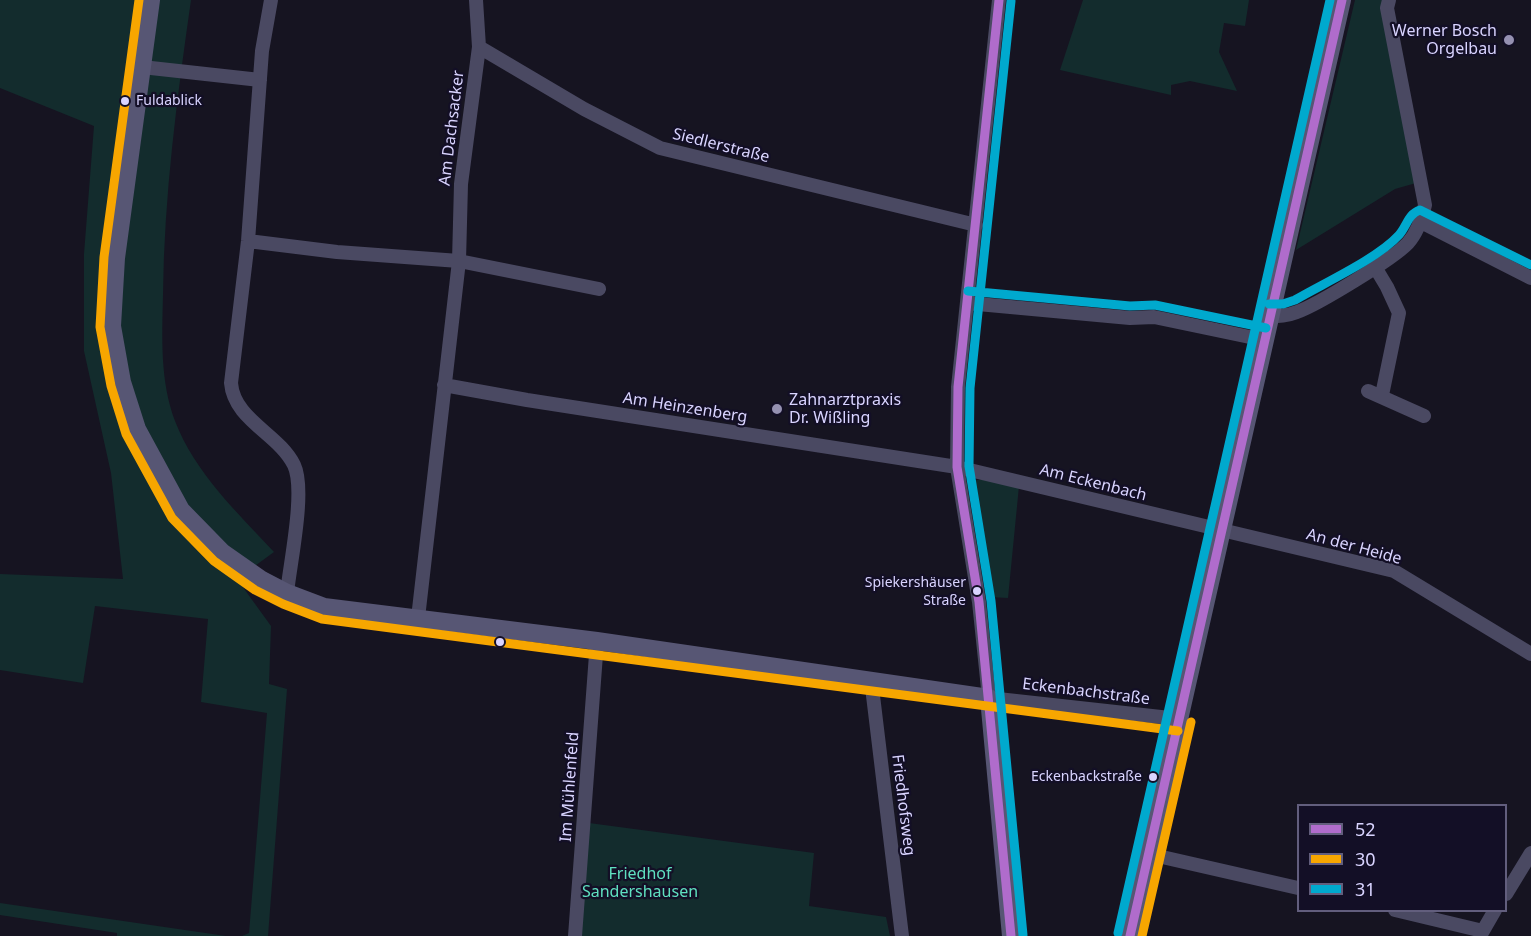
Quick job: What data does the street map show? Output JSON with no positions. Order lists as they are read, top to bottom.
{
  "streets": {
    "street": [
      "Am Dachsacker",
      "Siedlerstraße",
      "Am Heinzenberg",
      "Am Eckenbach",
      "An der Heide",
      "Eckenbachstraße",
      "Im Mühlenfeld",
      "Friedhofsweg"
    ]
  },
  "crossings": [
    ["Am Dachsacker", "Siedlerstraße"],
    ["Am Dachsacker", "Am Heinzenberg"],
    ["Am Heinzenberg", "Am Eckenbach"],
    ["Am Eckenbach", "An der Heide"]
  ],
  "parks": ["Friedhof Sandershausen"],
  "places": [
    "Werner Bosch Orgelbau",
    "Fuldablick",
    "Zahnarztpraxis Dr. Wißling",
    "Spiekershäuser Straße",
    "Eckenbackstraße"
  ],
  "lines": ["transit line 52", "transit line 30", "transit line 31"],
  "legend": ["52", "30", "31"]
}
